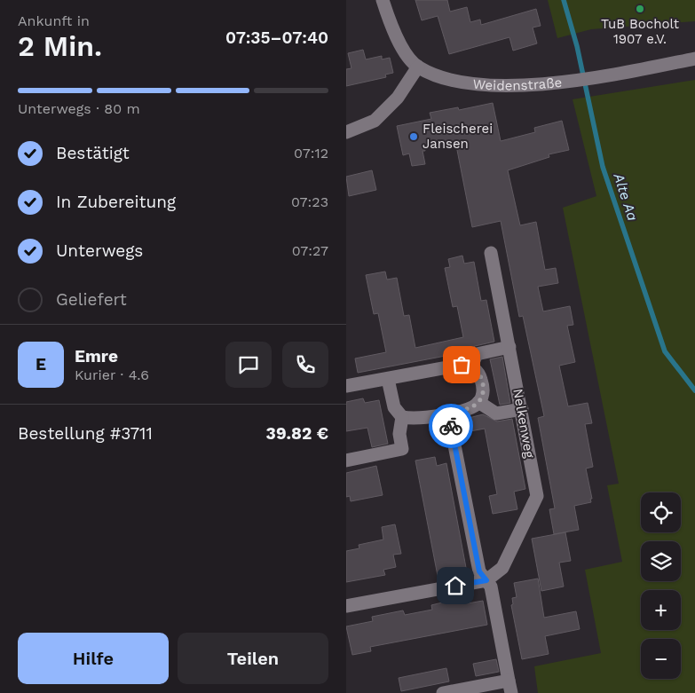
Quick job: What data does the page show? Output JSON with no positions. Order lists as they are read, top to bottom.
{
  "streets": {
    "street": ["Weidenstraße", "Nelkenweg"]
  },
  "water": ["Alte Aa"],
  "places": ["TuB Bocholt 1907 e.V.", "Fleischerei Jansen"],
  "page": {
    "heading": ["2 Min.", "Ankunft in", "07:35–07:40"],
    "panel": [
      "Emre",
      "Kurier · 4.6",
      "Bestellung #3711",
      "39.82 €"
    ],
    "bar": "Unterwegs · 80 m",
    "list": [
      ["Bestätigt", "07:12"],
      ["In Zubereitung", "07:23"],
      ["Unterwegs", "07:27"],
      "Geliefert"
    ],
    "round": "E",
    "map_buttons": ["+", "−"],
    "buttons": ["Hilfe", "Teilen"]
  }
}
